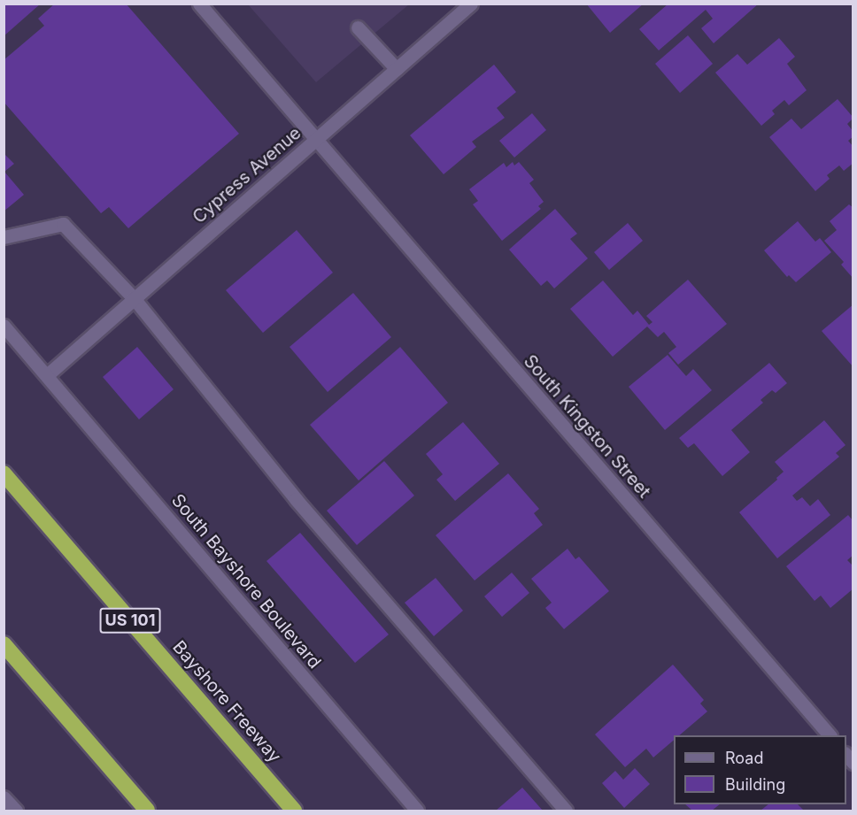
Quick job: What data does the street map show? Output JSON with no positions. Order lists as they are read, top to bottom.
{
  "streets": {
    "highway": ["US 101", "Bayshore Freeway"],
    "street": ["Cypress Avenue", "South Kingston Street", "South Bayshore Boulevard"]
  },
  "crossings": [
    ["Cypress Avenue", "South Kingston Street"],
    ["Cypress Avenue", "South Bayshore Boulevard"]
  ],
  "legend": ["Road", "Building"]
}
